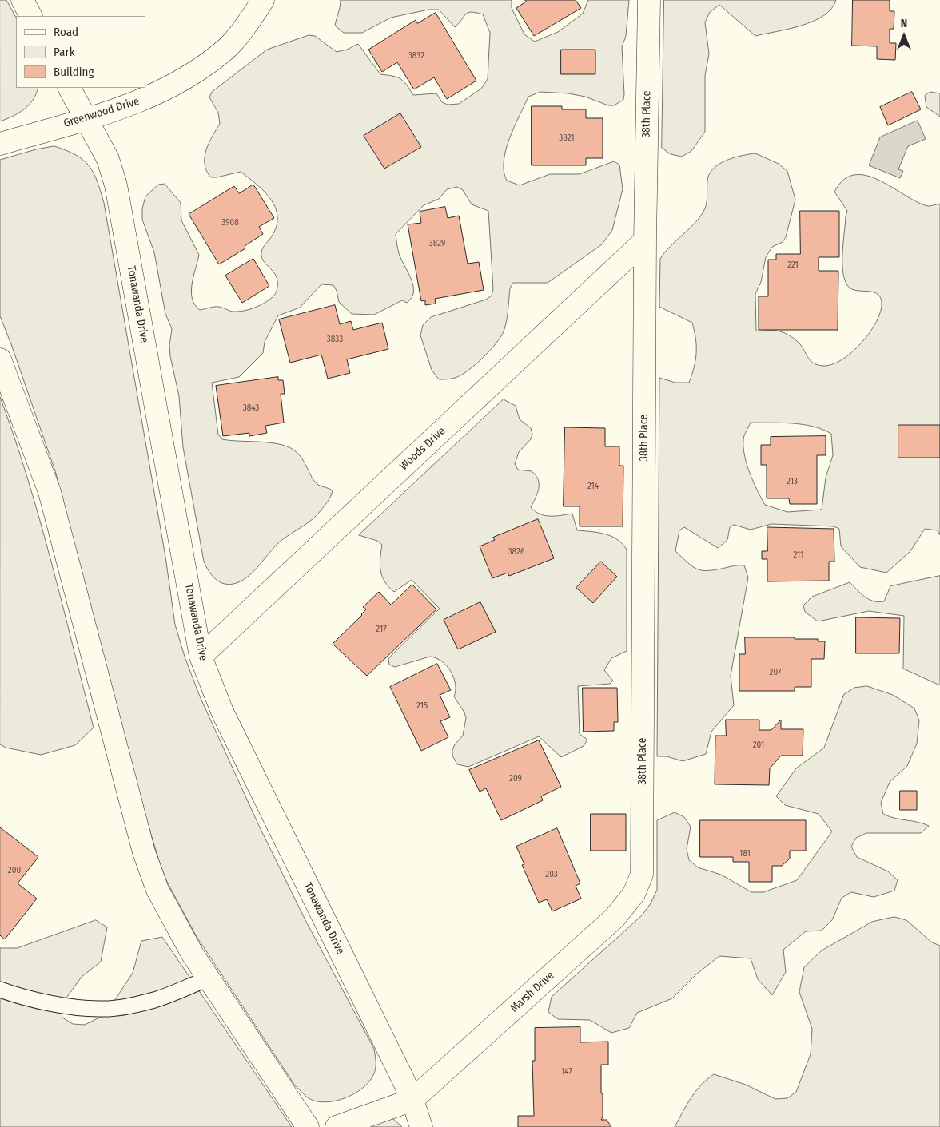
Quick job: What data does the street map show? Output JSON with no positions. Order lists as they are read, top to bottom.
{
  "streets": {
    "street": [
      "Greenwood Drive",
      "38th Place",
      "Tonawanda Drive",
      "Woods Drive",
      "Marsh Drive"
    ]
  },
  "crossings": [
    ["Greenwood Drive", "Tonawanda Drive"],
    ["38th Place", "Woods Drive"],
    ["38th Place", "Marsh Drive"],
    ["Tonawanda Drive", "Woods Drive"],
    ["Tonawanda Drive", "Marsh Drive"]
  ],
  "house_numbers": [
    "3832",
    "3821",
    "3908",
    "3829",
    "221",
    "3833",
    "3843",
    "213",
    "214",
    "3826",
    "211",
    "217",
    "207",
    "215",
    "201",
    "209",
    "181",
    "200",
    "203",
    "147"
  ],
  "legend": ["Road", "Park", "Building"],
  "north": "top"
}
